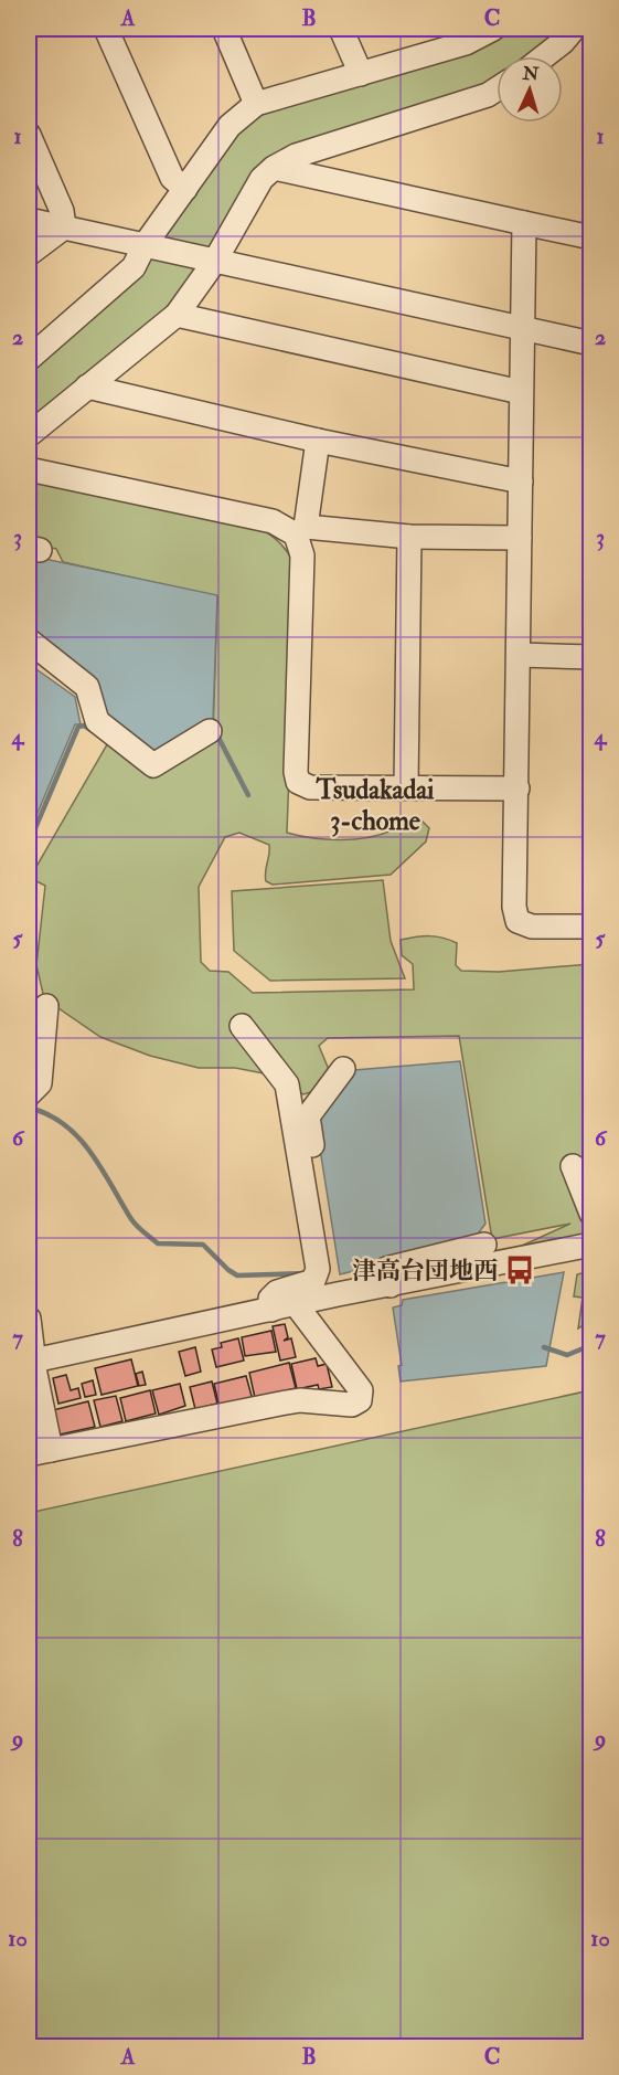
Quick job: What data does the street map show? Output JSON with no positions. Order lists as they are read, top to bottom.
{
  "districts": ["Tsudakadai 3-chome"],
  "places": {
    "bus stop": ["津高台団地西"]
  },
  "north": "top",
  "grid": {
    "columns": ["A", "B", "C"],
    "rows": [
      "1",
      "2",
      "3",
      "4",
      "5",
      "6",
      "7",
      "8",
      "9",
      "10"
    ]
  }
}
